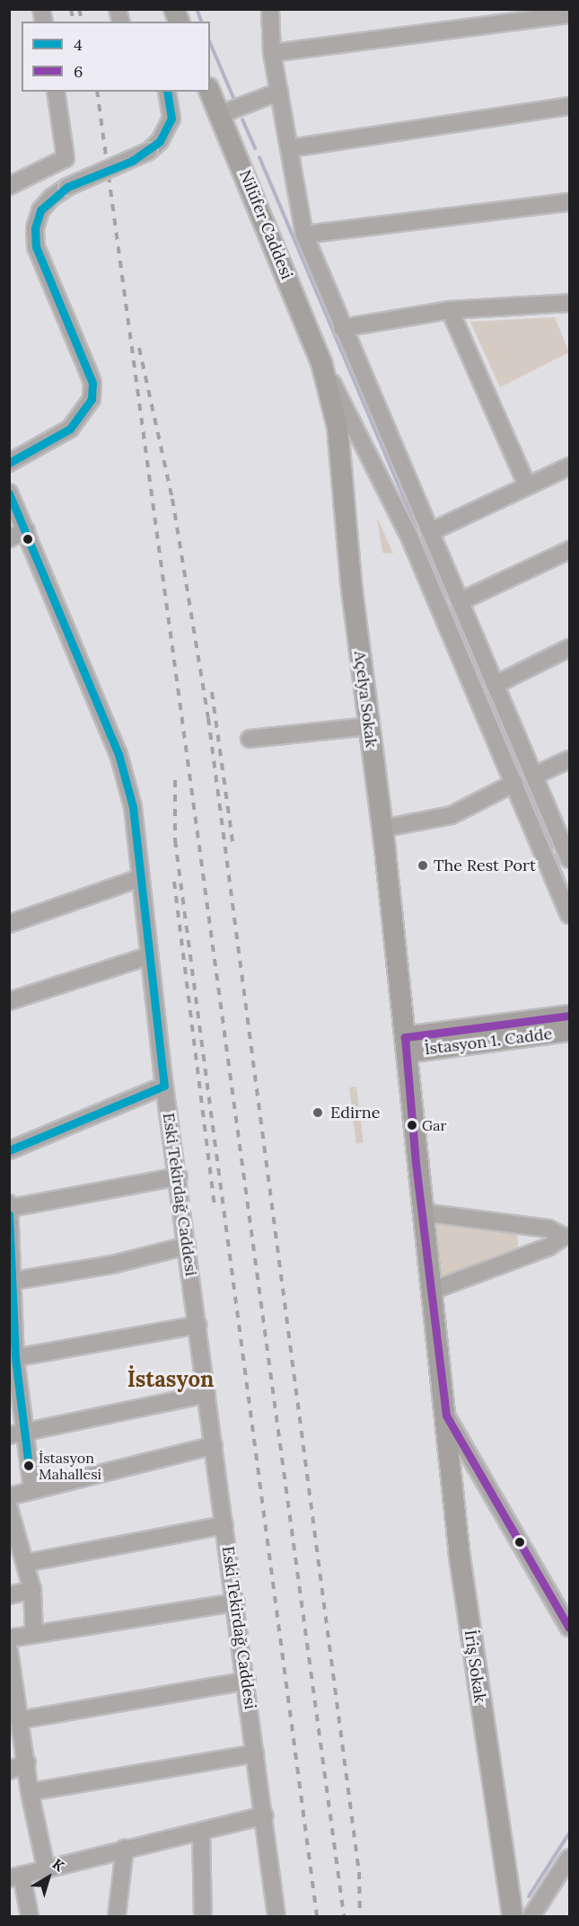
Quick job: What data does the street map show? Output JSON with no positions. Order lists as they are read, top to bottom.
{
  "streets": {
    "main road": [
      "Nilüfer Caddesi",
      "Açelya Sokak",
      "İstasyon 1. Cadde",
      "İriş Sokak"
    ],
    "street": ["Eski Tekirdağ Caddesi"]
  },
  "crossings": [
    ["Nilüfer Caddesi", "Açelya Sokak"],
    ["Açelya Sokak", "İstasyon 1. Cadde"],
    ["Açelya Sokak", "İriş Sokak"]
  ],
  "districts": ["İstasyon"],
  "places": [
    "The Rest Port",
    "Edirne",
    "Gar",
    "İstasyon Mahallesi"
  ],
  "lines": ["transit line 4", "transit line 6"],
  "legend": ["4", "6"],
  "north": "top right"
}
